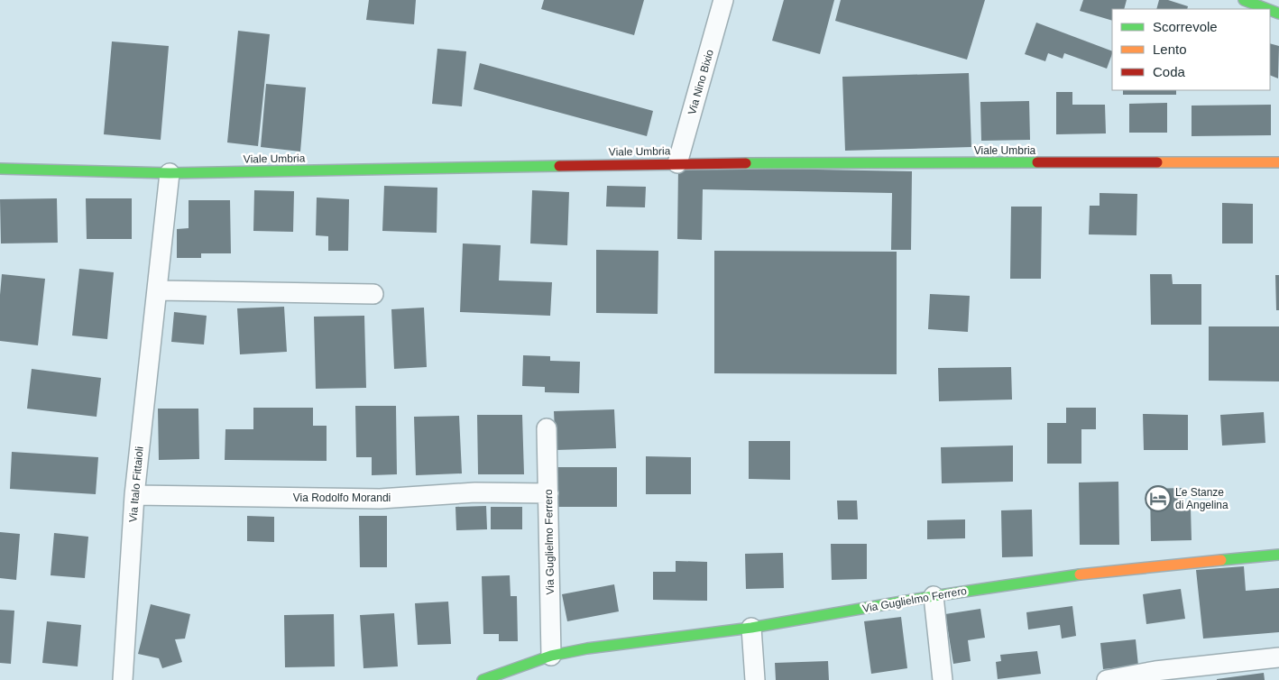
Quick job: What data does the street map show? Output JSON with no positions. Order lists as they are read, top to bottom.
{
  "streets": {
    "street": [
      "Via Nino Bixio",
      "Viale Umbria",
      "Via Italo Fittaioli",
      "Via Rodolfo Morandi",
      "Via Guglielmo Ferrero"
    ]
  },
  "crossings": [
    ["Via Nino Bixio", "Viale Umbria"],
    ["Viale Umbria", "Via Italo Fittaioli"],
    ["Via Italo Fittaioli", "Via Rodolfo Morandi"],
    ["Via Rodolfo Morandi", "Via Guglielmo Ferrero"]
  ],
  "places": {
    "hotel": ["Le Stanze di Angelina"]
  },
  "legend": ["Scorrevole", "Lento", "Coda"]
}
